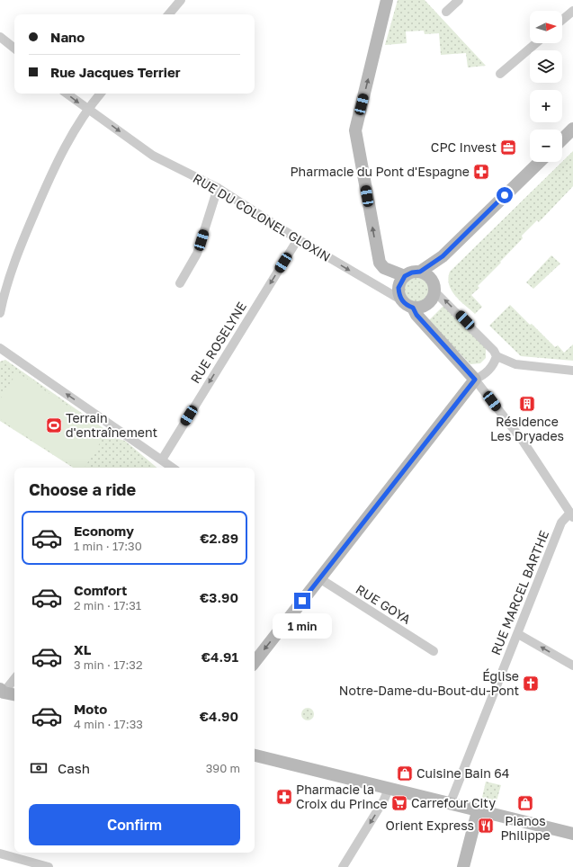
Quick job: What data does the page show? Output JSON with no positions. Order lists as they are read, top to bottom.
{
  "streets": {
    "street": [
      "RUE DU COLONEL GLOXIN",
      "RUE ROSELYNE",
      "RUE MARCEL BARTHE",
      "RUE GOYA"
    ]
  },
  "crossings": [
    ["RUE DU COLONEL GLOXIN", "RUE ROSELYNE"]
  ],
  "one_way": ["RUE DU COLONEL GLOXIN", "RUE ROSELYNE"],
  "places": {
    "office": ["CPC Invest"],
    "pharmacy": ["Pharmacie du Pont d'Espagne", "Pharmacie la Croix du Prince"],
    "building": ["Résidence Les Dryades"],
    "sports": ["Terrain d'entraînement"],
    "church": ["Église Notre-Dame-du-Bout-du-Pont"],
    "shop": ["Cuisine Bain 64", "Pianos Philippe"],
    "supermarket": ["Carrefour City"],
    "restaurant": ["Orient Express"]
  },
  "north": "right",
  "page": {
    "map_buttons": ["+", "−"],
    "banner": ["Nano", "Rue Jacques Terrier"],
    "heading": "Choose a ride",
    "list": [
      {
        "name": "Economy",
        "note": "1 min · 17:30",
        "value": "€2.89"
      },
      {
        "name": "Comfort",
        "note": "2 min · 17:31",
        "value": "€3.90"
      },
      {
        "name": "XL",
        "note": "3 min · 17:32",
        "value": "€4.91"
      },
      {
        "name": "Moto",
        "note": "4 min · 17:33",
        "value": "€4.90"
      }
    ],
    "bubble": "1 min",
    "pay": ["Cash", "390 m"],
    "buttons": "Confirm"
  }
}
